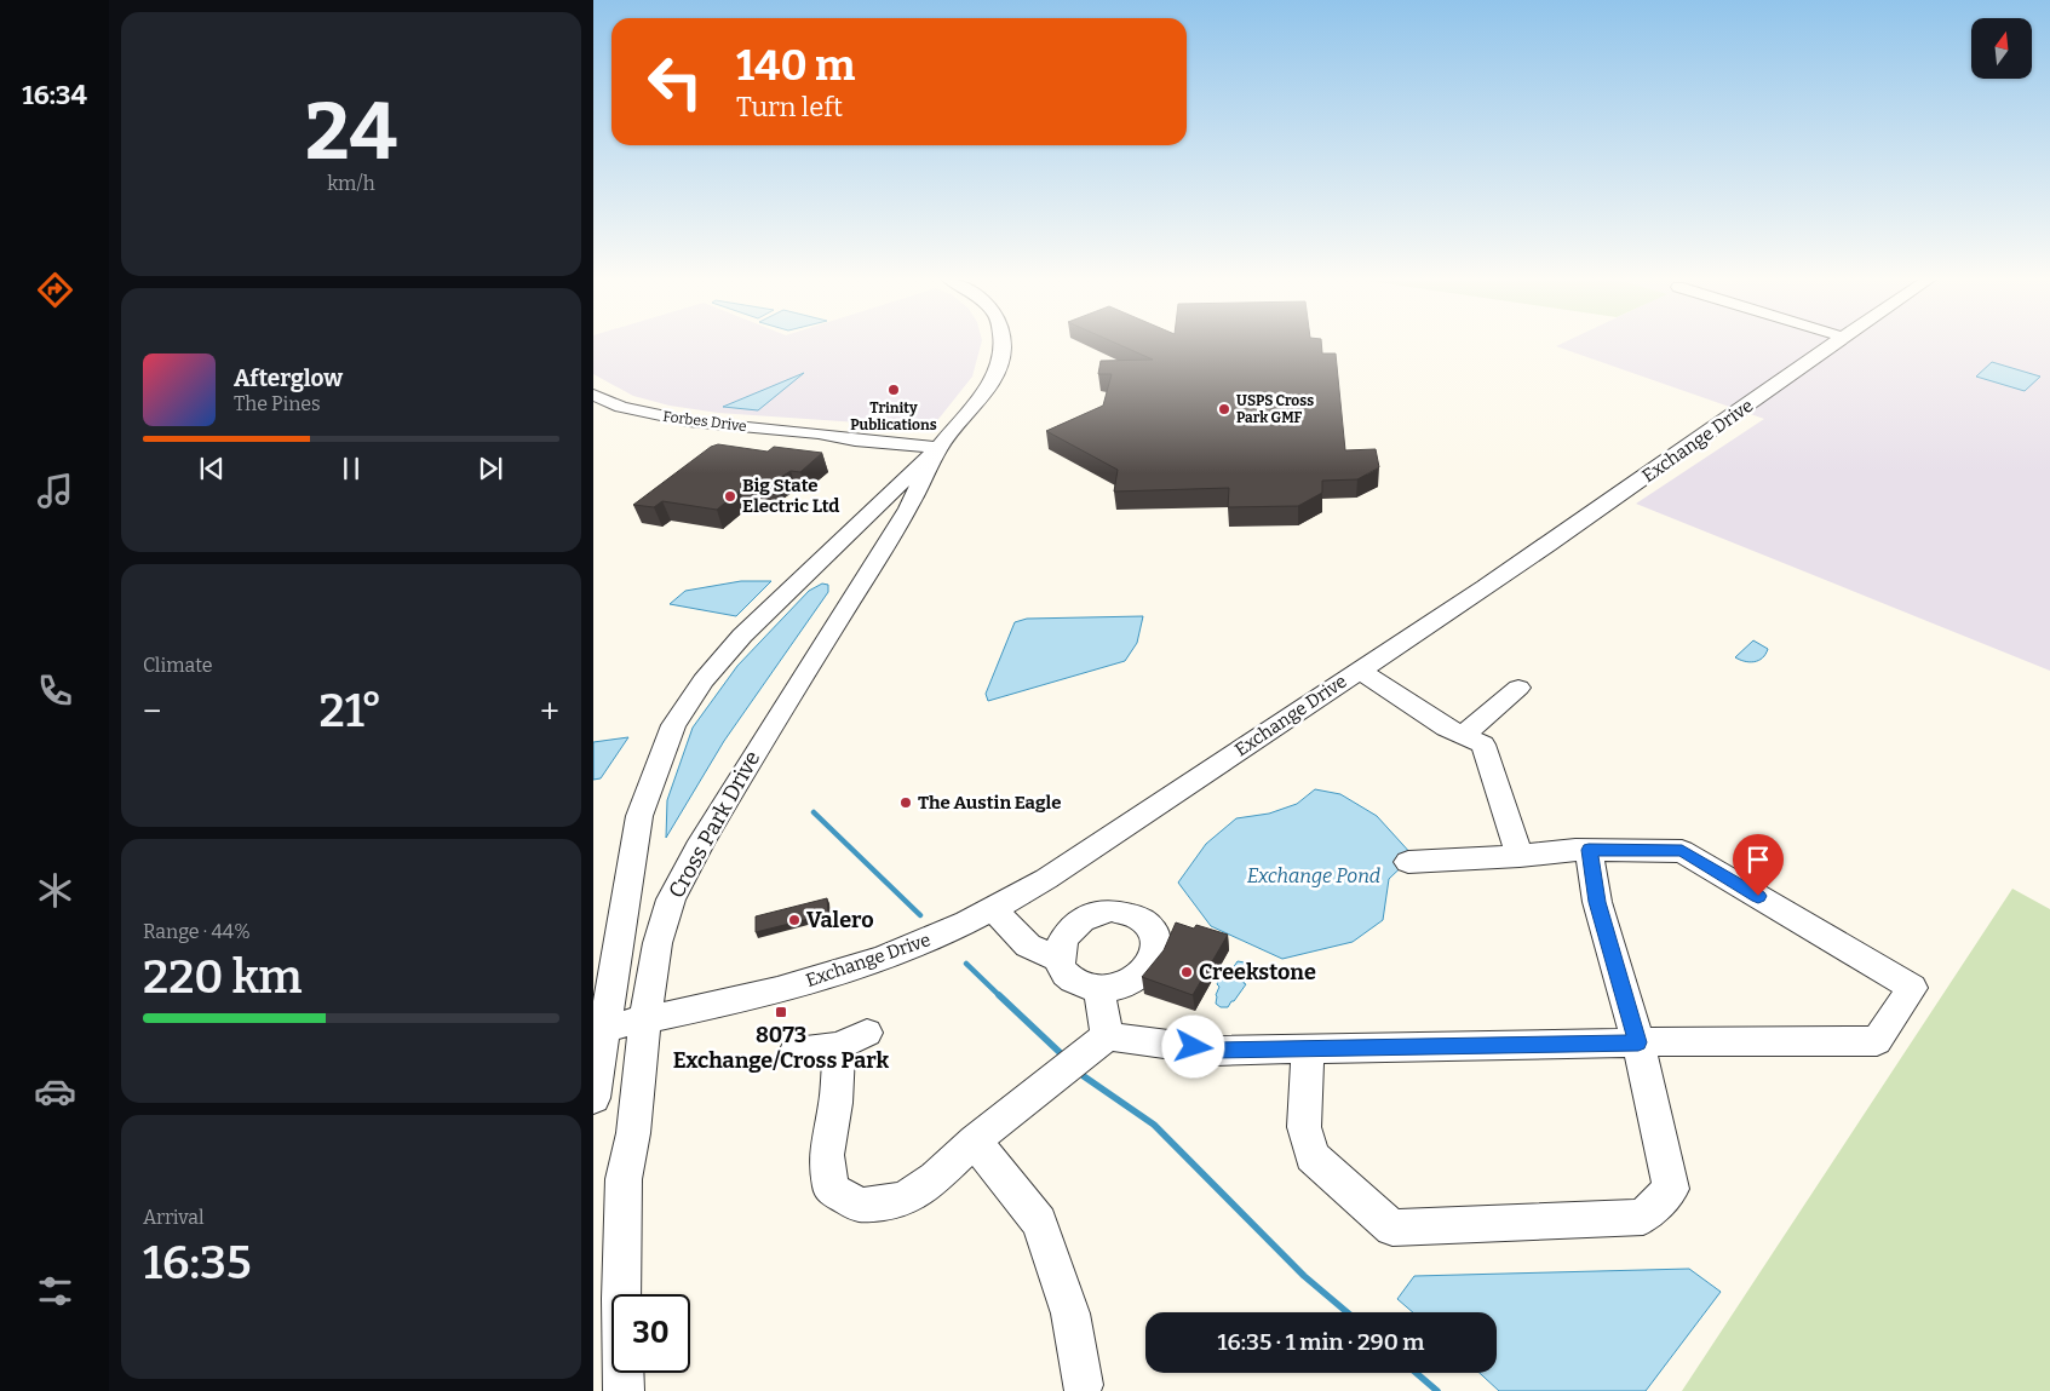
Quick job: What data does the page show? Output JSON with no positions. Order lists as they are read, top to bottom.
{
  "streets": {
    "street": ["Forbes Drive", "Exchange Drive", "Cross Park Drive"]
  },
  "crossings": [
    ["Forbes Drive", "Cross Park Drive"],
    ["Exchange Drive", "Cross Park Drive"]
  ],
  "water": ["Exchange Pond"],
  "places": {
    "other": [
      "Trinity Publications",
      "USPS Cross Park GMF",
      "Big State Electric Ltd",
      "The Austin Eagle",
      "Valero",
      "Creekstone"
    ],
    "transit": ["8073 Exchange/Cross Park"]
  },
  "north": "top",
  "page": {
    "tabs": "16:34",
    "tile": [
      ["24", "km/h"],
      "Climate",
      ["Range · 44%", "220 km"],
      ["Arrival", "16:35"]
    ],
    "turn": ["140 m", "Turn left"],
    "song": ["Afterglow", "The Pines"],
    "heat": ["−", "21°", "+"],
    "limit": "30",
    "trip": "16:35 · 1 min · 290 m"
  }
}
